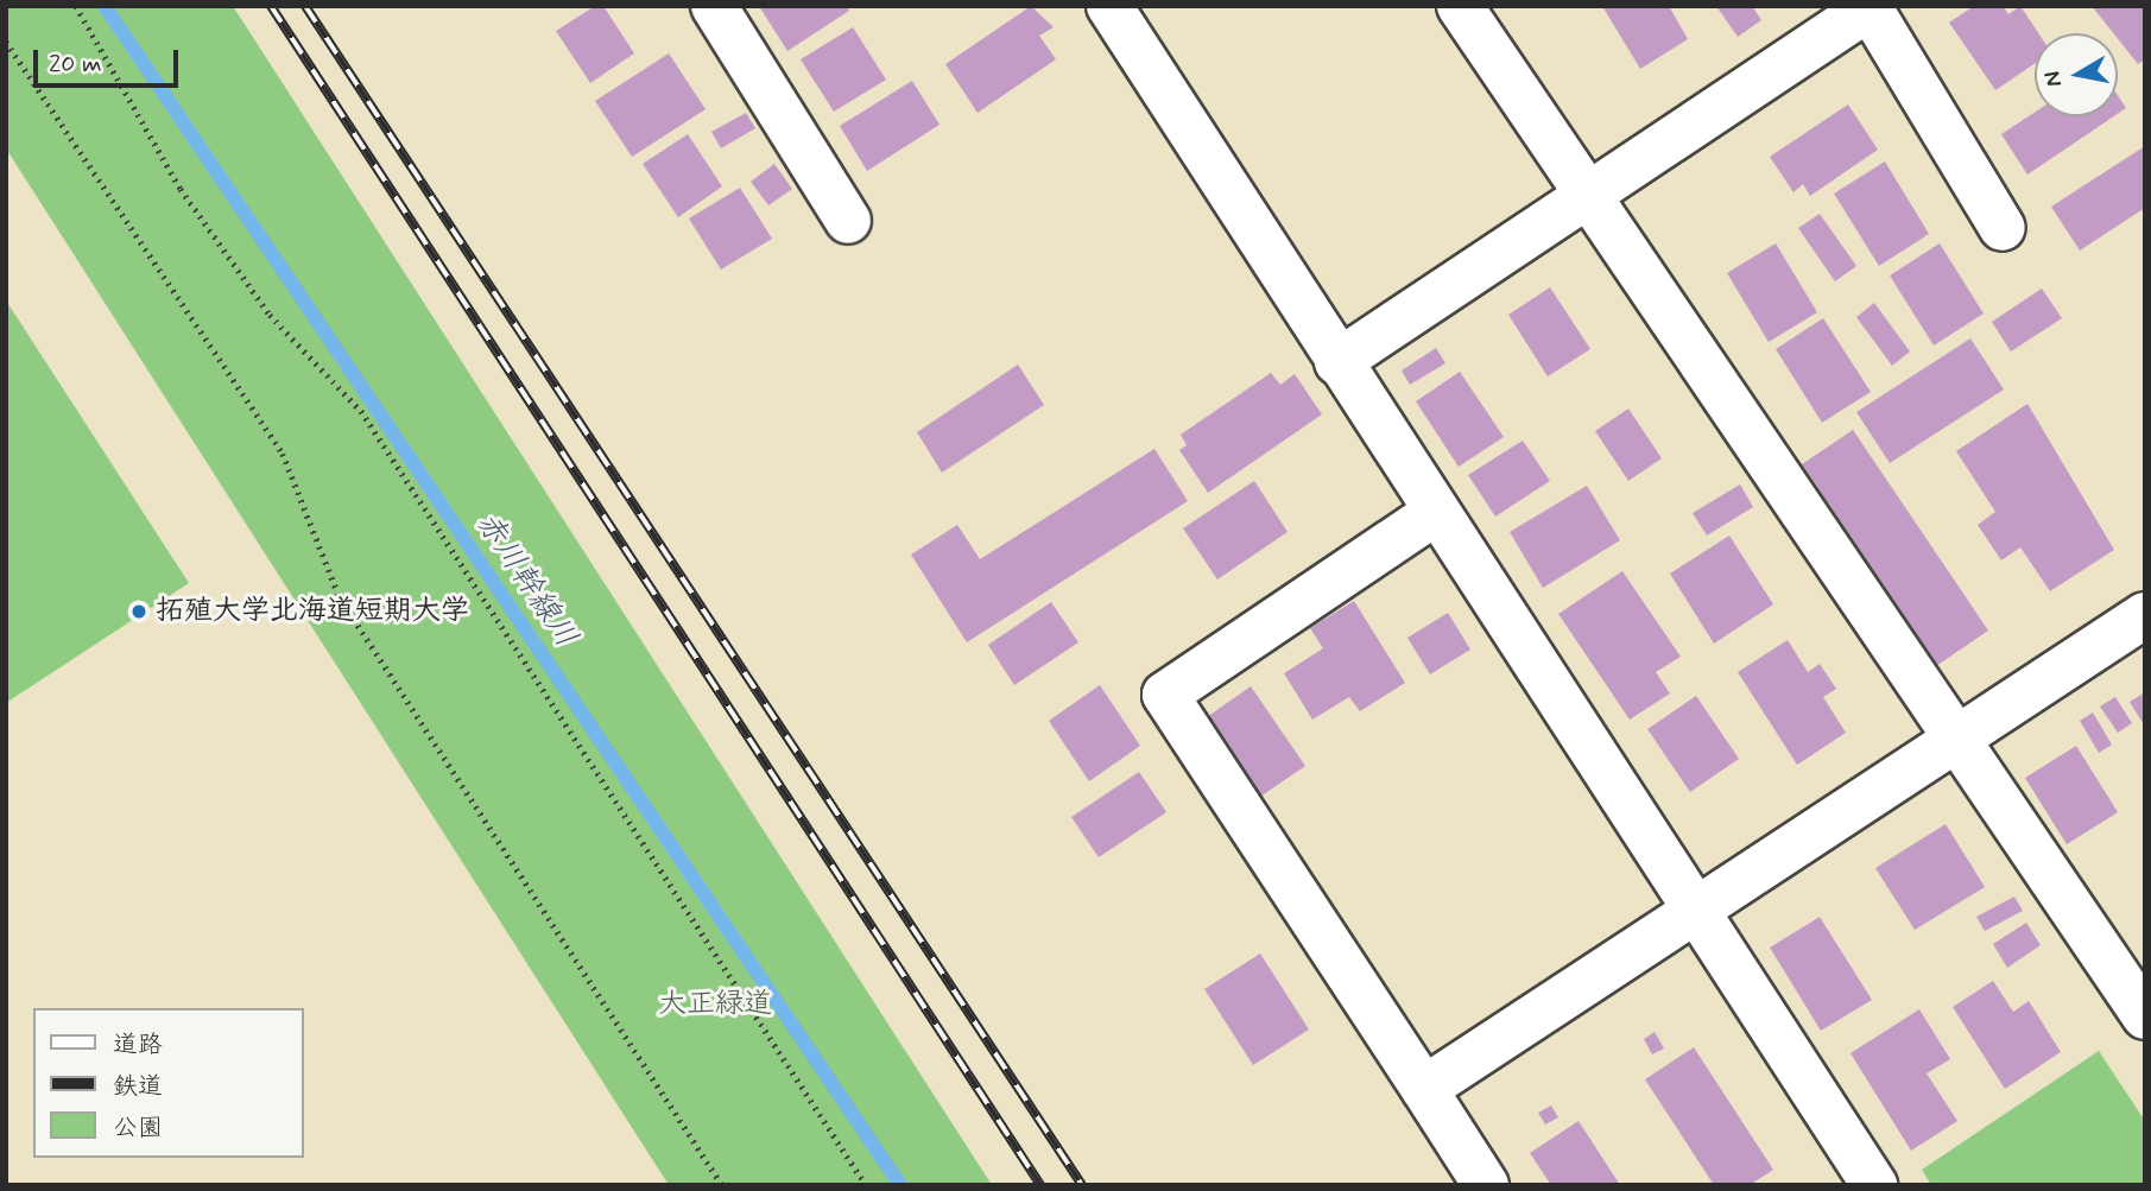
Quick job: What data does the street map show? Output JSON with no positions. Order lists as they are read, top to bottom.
{
  "water": ["赤川幹線川"],
  "parks": ["大正緑道"],
  "places": ["拓殖大学北海道短期大学"],
  "legend": ["道路", "鉄道", "公園"],
  "scale_bar": "20 m",
  "north": "left"
}
